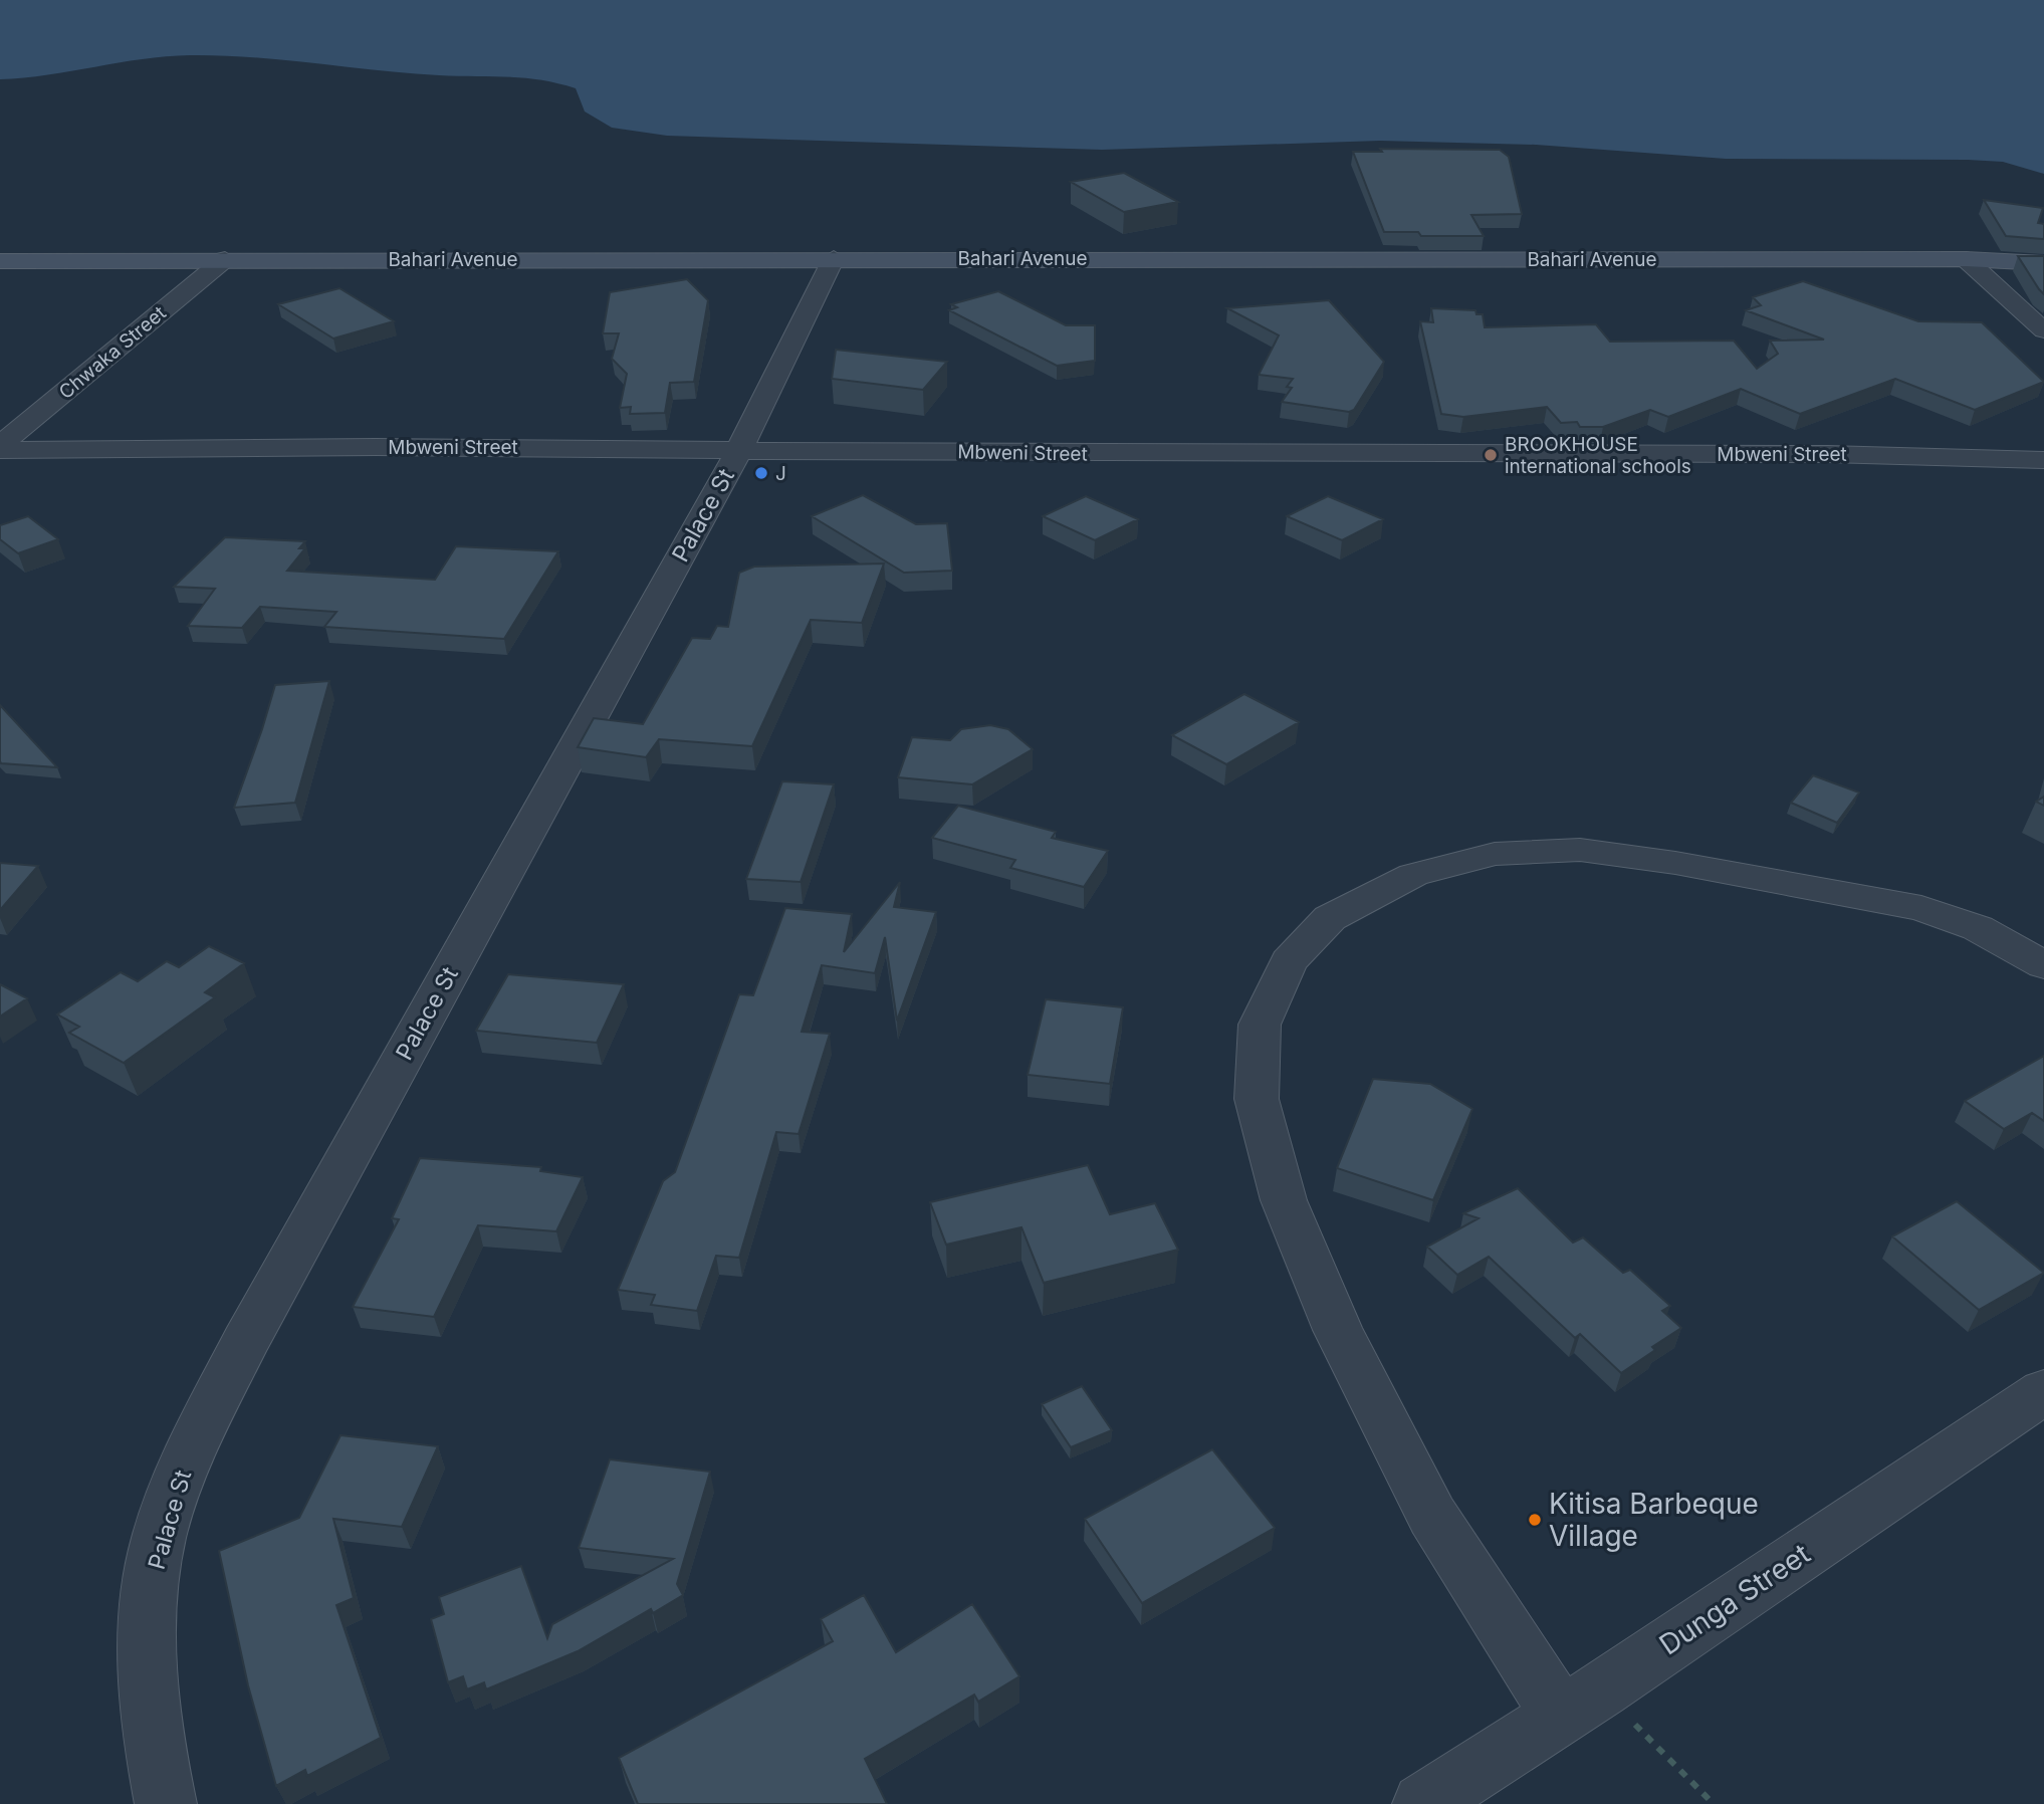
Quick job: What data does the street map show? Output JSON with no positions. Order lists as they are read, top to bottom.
{
  "streets": {
    "street": [
      "Bahari Avenue",
      "Chwaka Street",
      "Mbweni Street",
      "Palace St",
      "Dunga Street"
    ]
  },
  "crossings": [
    ["Bahari Avenue", "Chwaka Street"],
    ["Bahari Avenue", "Palace St"],
    ["Chwaka Street", "Mbweni Street"],
    ["Mbweni Street", "Palace St"]
  ],
  "places": ["BROOKHOUSE international schools", "J", "Kitisa Barbeque Village"]
}
